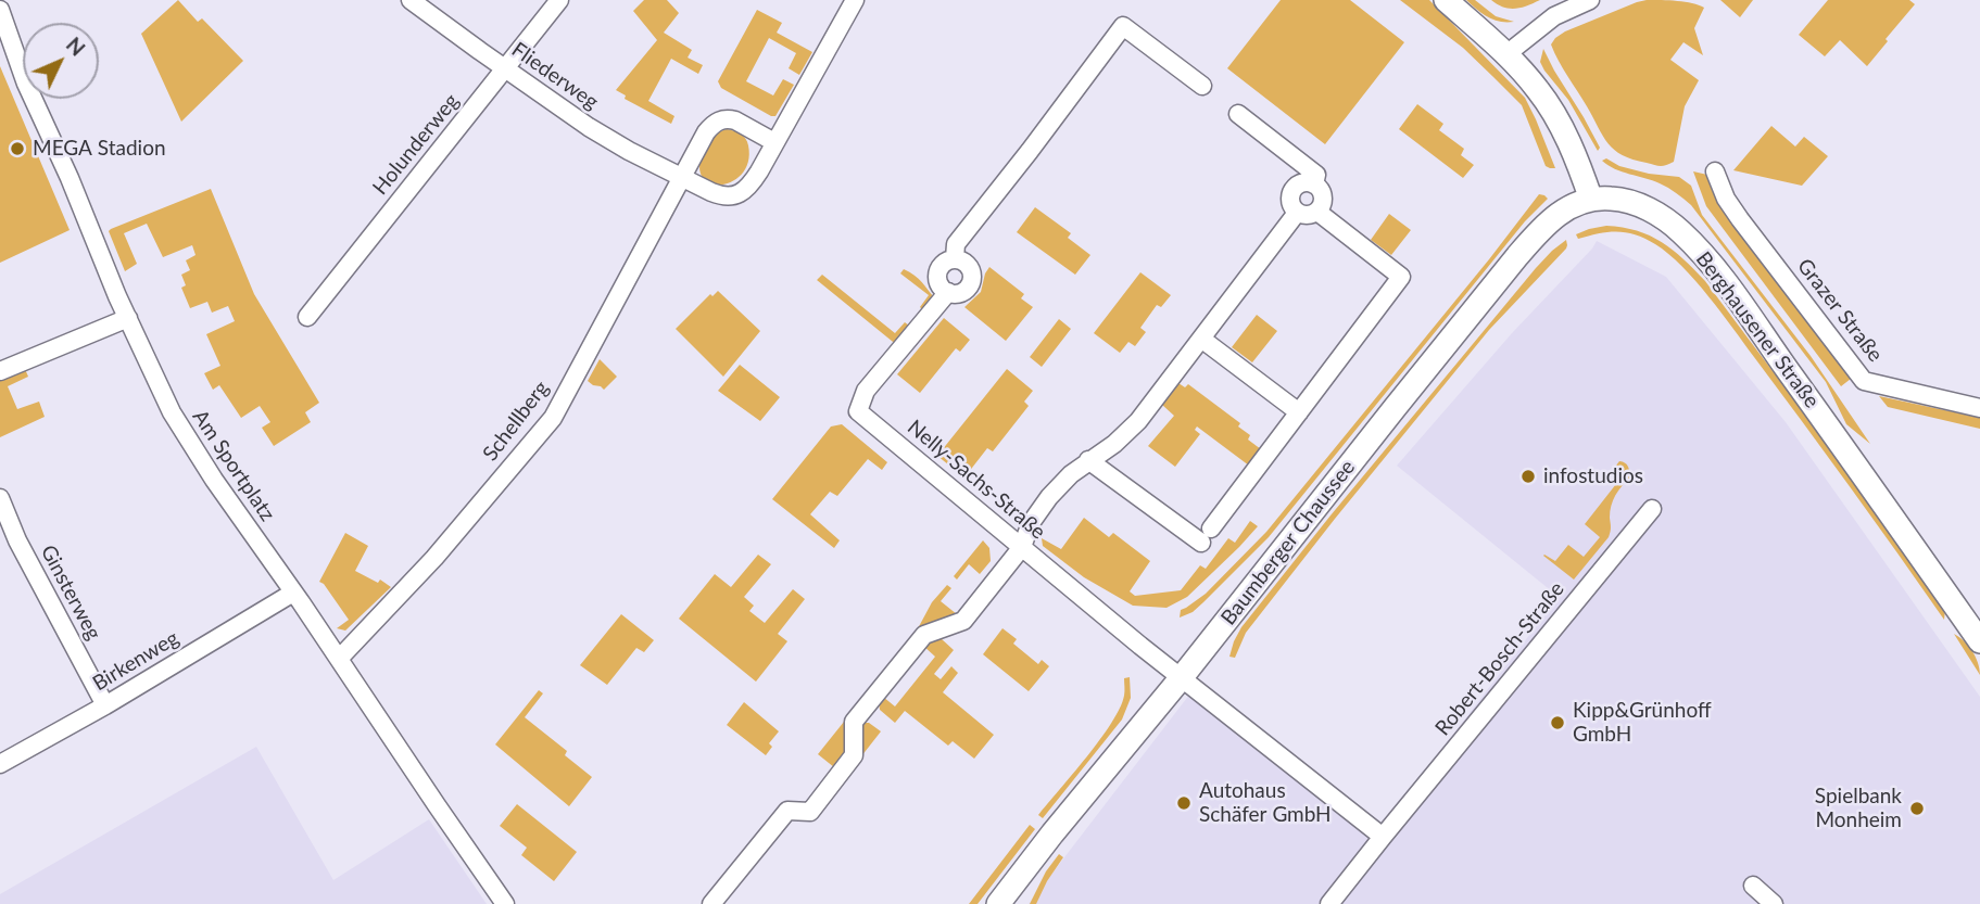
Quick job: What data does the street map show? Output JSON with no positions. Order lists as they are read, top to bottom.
{
  "streets": {
    "street": [
      "Fliederweg",
      "Holunderweg",
      "Grazer Straße",
      "Berghausener Straße",
      "Schellberg",
      "Am Sportplatz",
      "Nelly-Sachs-Straße",
      "Baumberger Chaussee",
      "Ginsterweg",
      "Robert-Bosch-Straße",
      "Birkenweg"
    ]
  },
  "crossings": [
    ["Fliederweg", "Holunderweg"],
    ["Fliederweg", "Schellberg"],
    ["Berghausener Straße", "Baumberger Chaussee"],
    ["Schellberg", "Am Sportplatz"],
    ["Am Sportplatz", "Birkenweg"],
    ["Nelly-Sachs-Straße", "Baumberger Chaussee"],
    ["Ginsterweg", "Birkenweg"]
  ],
  "places": [
    "MEGA Stadion",
    "infostudios",
    "Kipp&Grünhoff GmbH",
    "Autohaus Schäfer GmbH",
    "Spielbank Monheim"
  ],
  "north": "top right"
}
